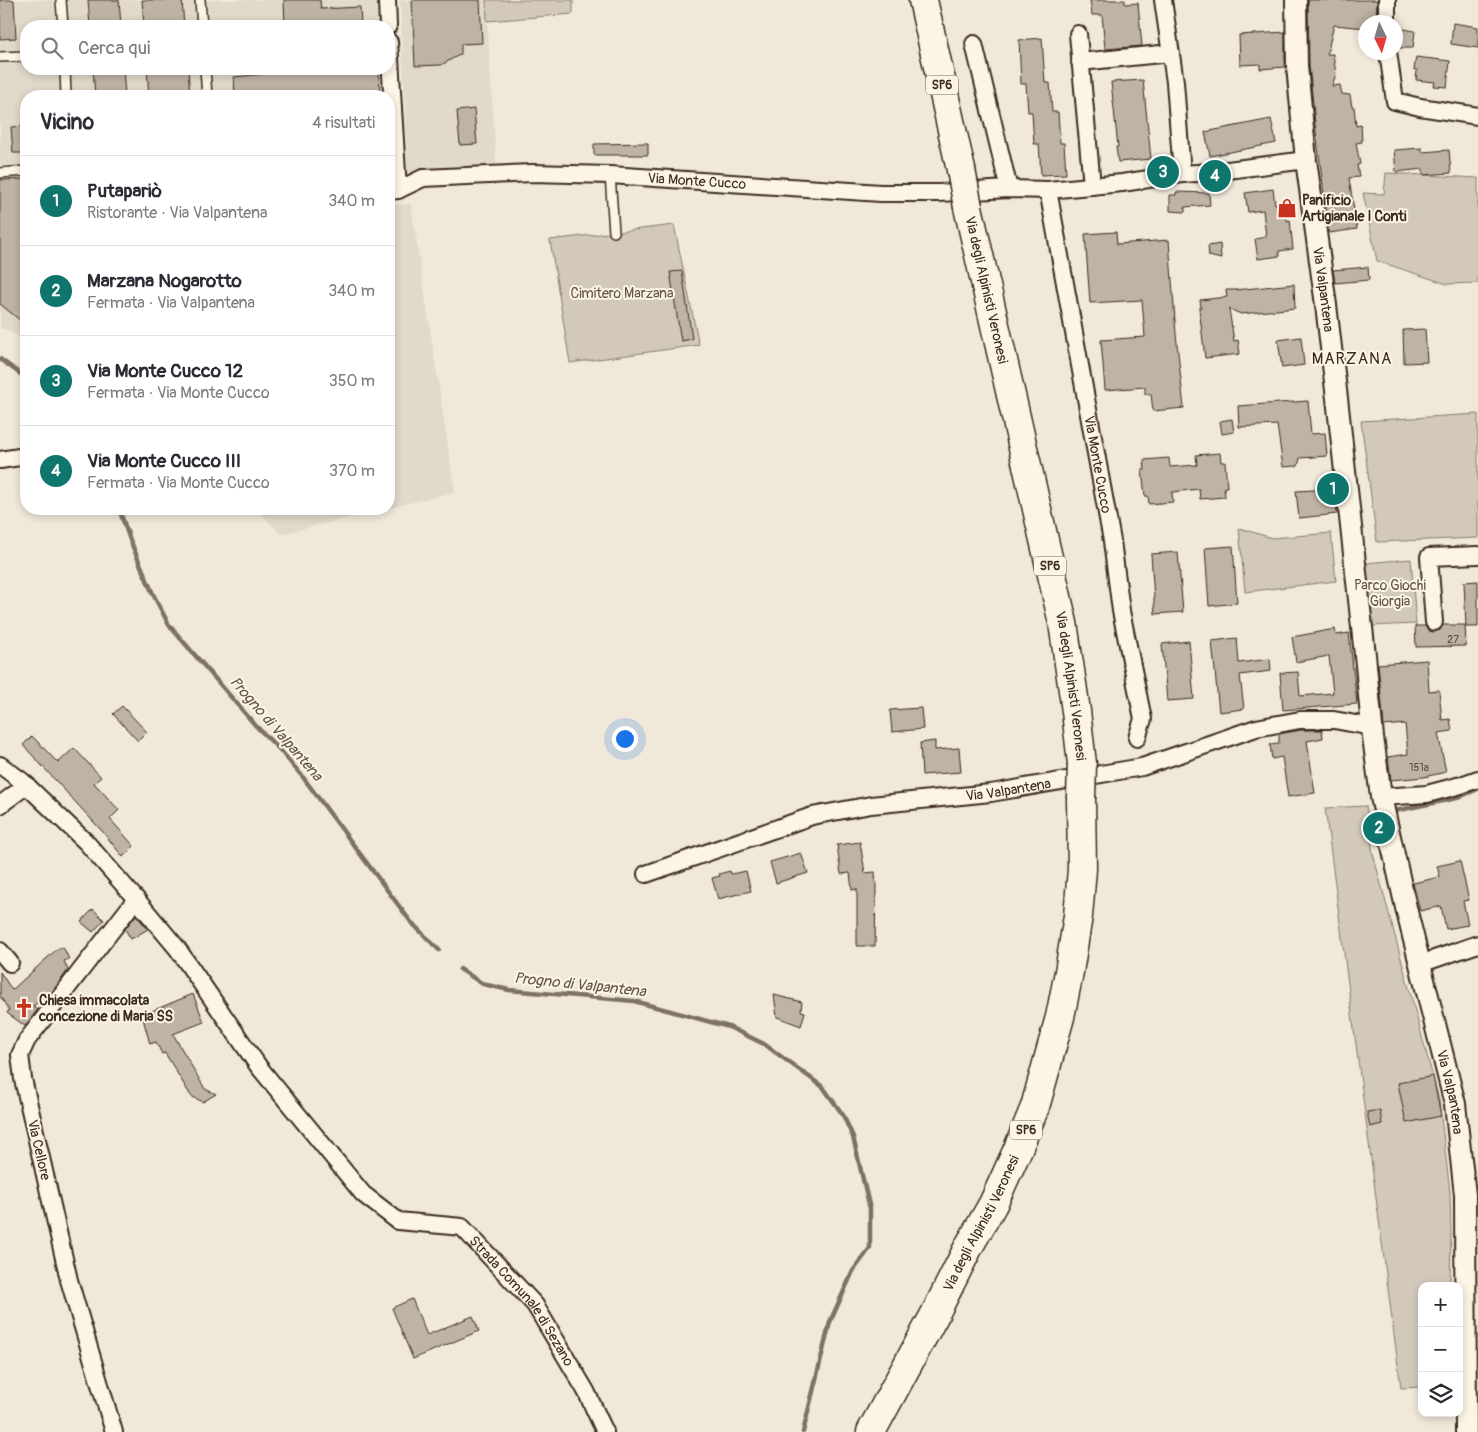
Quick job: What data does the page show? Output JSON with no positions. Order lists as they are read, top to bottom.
{
  "streets": {
    "highway": ["SP6", "Via degli Alpinisti Veronesi"],
    "street": [
      "Via Monte Cucco",
      "Via Valpantena",
      "Via Cellore",
      "Strada Comunale di Sezano"
    ]
  },
  "crossings": [
    ["Via Monte Cucco", "Via Valpantena"],
    ["Via Cellore", "Strada Comunale di Sezano"]
  ],
  "districts": ["MARZANA"],
  "water": ["Progno di Valpantena"],
  "parks": ["Cimitero Marzana", "Parco Giochi Giorgia"],
  "places": {
    "shop": ["Panificio Artigianale I Conti"],
    "church": ["Chiesa immacolata concezione di Maria SS"]
  },
  "house_numbers": ["27", "151a"],
  "north": "bottom",
  "page": {
    "search": "Cerca qui",
    "heading": ["Vicino", "4 risultati"],
    "pins": [
      "3",
      "4",
      "1",
      "2"
    ],
    "list": [
      {
        "mark": "1",
        "name": "Putapariò",
        "note": "Ristorante · Via Valpantena",
        "value": "340 m"
      },
      {
        "mark": "2",
        "name": "Marzana Nogarotto",
        "note": "Fermata · Via Valpantena",
        "value": "340 m"
      },
      {
        "mark": "3",
        "name": "Via Monte Cucco 12",
        "note": "Fermata · Via Monte Cucco",
        "value": "350 m"
      },
      {
        "mark": "4",
        "name": "Via Monte Cucco III",
        "note": "Fermata · Via Monte Cucco",
        "value": "370 m"
      }
    ],
    "map_buttons": ["+", "−"]
  }
}
